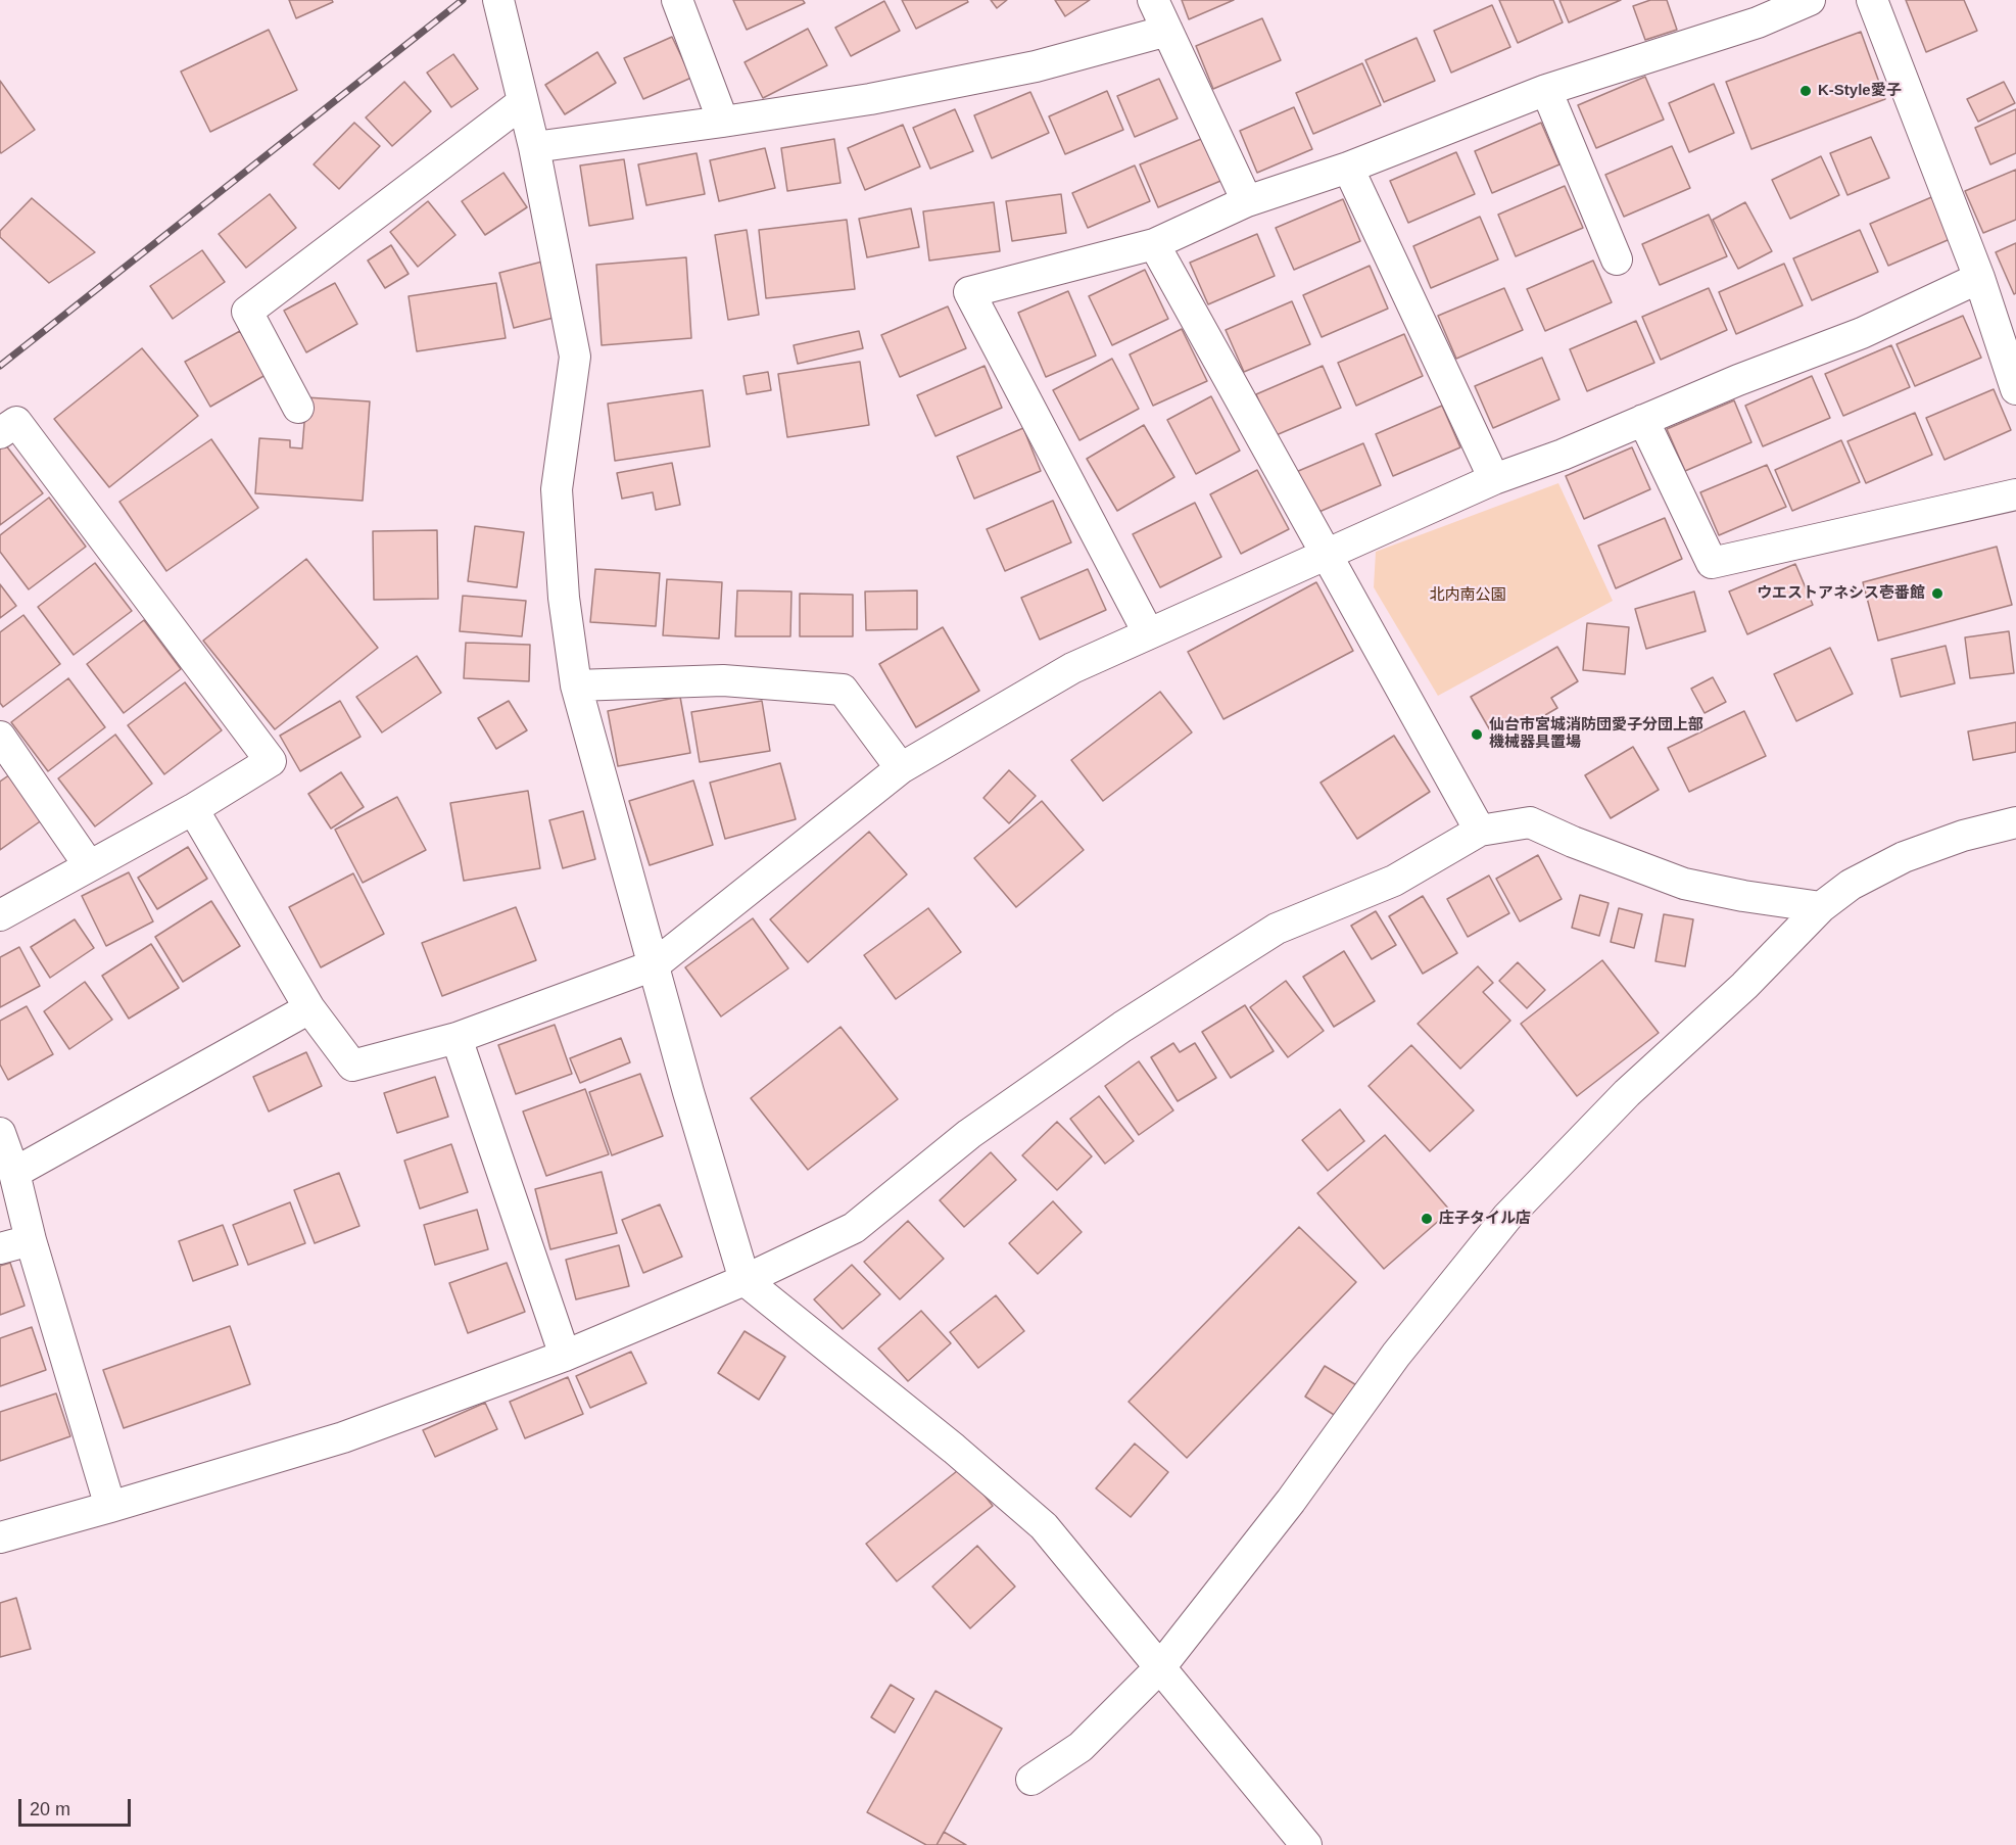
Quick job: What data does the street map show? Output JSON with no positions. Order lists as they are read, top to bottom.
{
  "parks": ["北内南公園"],
  "places": [
    "K-Style愛子",
    "ウエストアネシス壱番館",
    "仙台市宮城消防団愛子分団上部 機械器具置場",
    "庄子タイル店"
  ],
  "scale_bar": "20 m"
}
